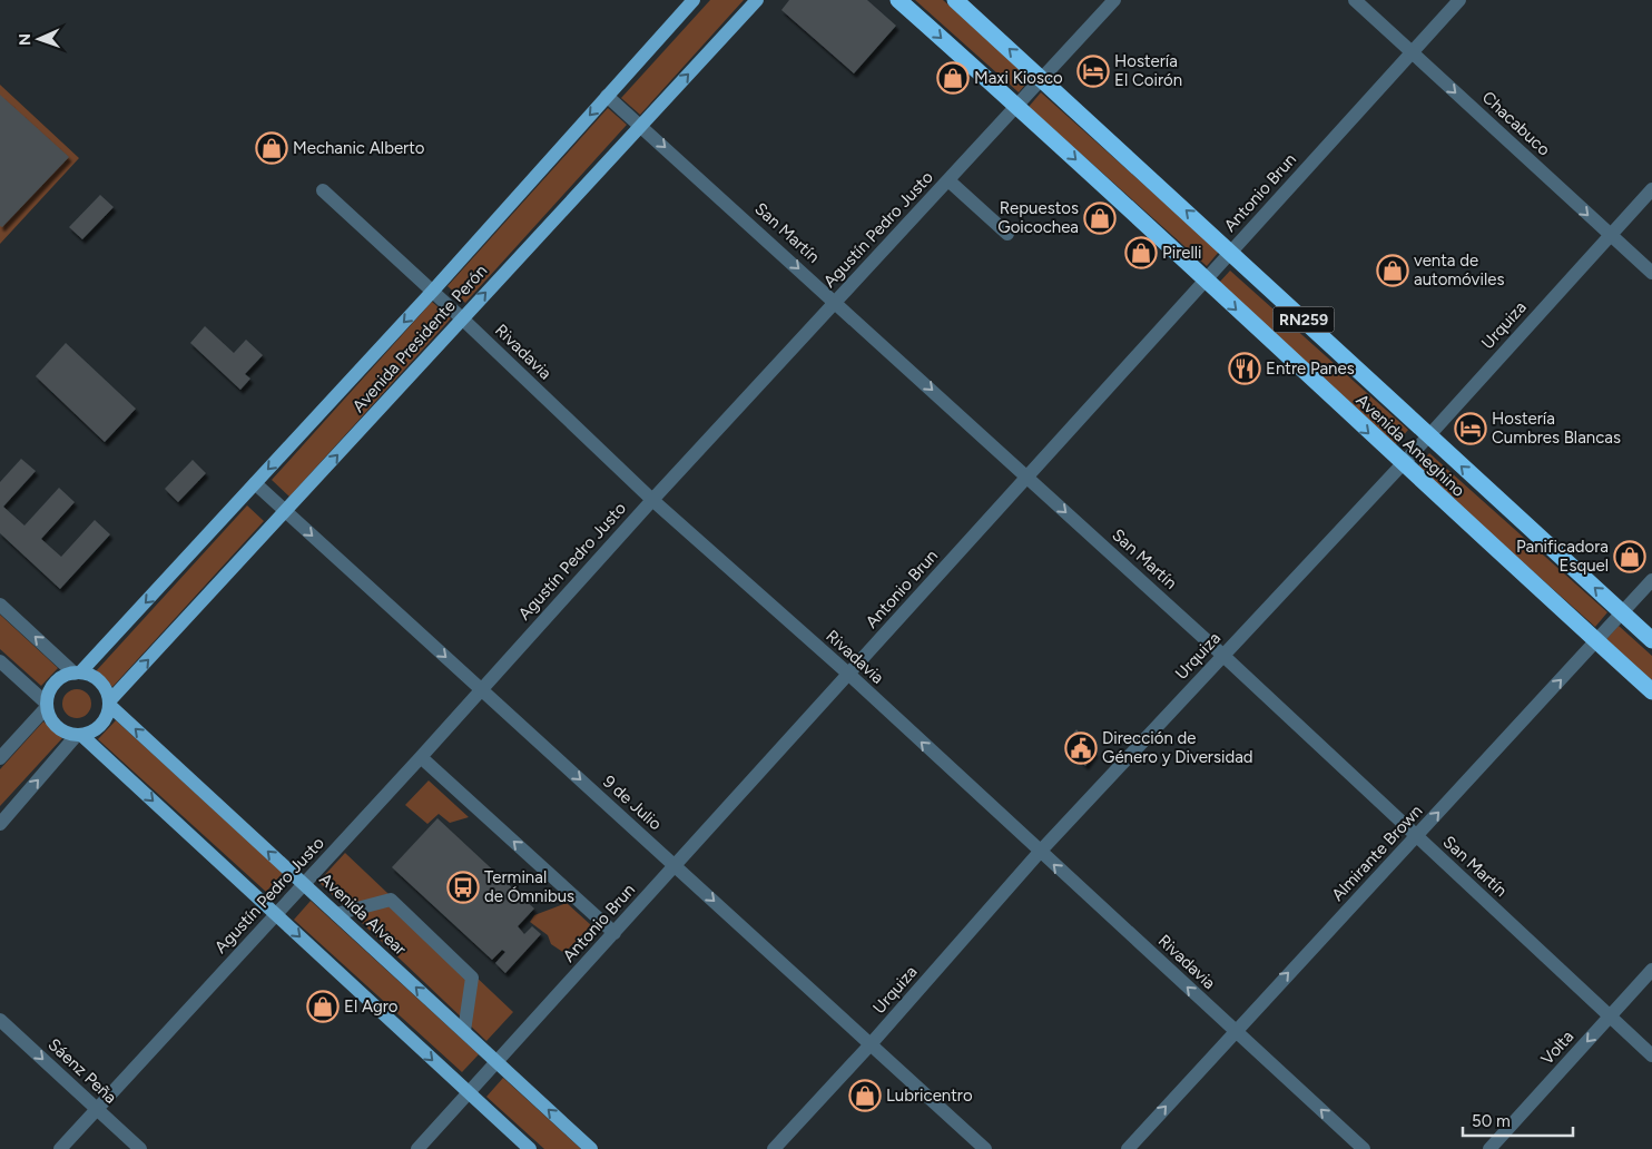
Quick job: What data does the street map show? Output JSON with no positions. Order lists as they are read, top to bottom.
{
  "streets": {
    "highway": ["RN259", "Avenida Ameghino"],
    "main road": ["Avenida Presidente Perón", "Avenida Alvear"],
    "street": [
      "Chacabuco",
      "Antonio Brun",
      "Agustín Pedro Justo",
      "San Martín",
      "Urquiza",
      "Rivadavia",
      "9 de Julio",
      "Almirante Brown",
      "Volta",
      "Sáenz Peña"
    ]
  },
  "crossings": [
    ["Chacabuco", "Antonio Brun"],
    ["Chacabuco", "Urquiza"],
    ["Antonio Brun", "San Martín"],
    ["Antonio Brun", "Rivadavia"],
    ["Antonio Brun", "Avenida Ameghino"],
    ["Antonio Brun", "9 de Julio"],
    ["Antonio Brun", "Avenida Alvear"],
    ["Agustín Pedro Justo", "San Martín"],
    ["Agustín Pedro Justo", "Rivadavia"],
    ["Agustín Pedro Justo", "Avenida Ameghino"],
    ["Agustín Pedro Justo", "9 de Julio"],
    ["Agustín Pedro Justo", "Avenida Alvear"],
    ["Agustín Pedro Justo", "Sáenz Peña"],
    ["San Martín", "Urquiza"],
    ["San Martín", "Avenida Presidente Perón"],
    ["San Martín", "Almirante Brown"],
    ["San Martín", "Volta"],
    ["Urquiza", "Rivadavia"],
    ["Urquiza", "Avenida Ameghino"],
    ["Urquiza", "9 de Julio"],
    ["Avenida Presidente Perón", "Rivadavia"],
    ["Avenida Presidente Perón", "9 de Julio"],
    ["Avenida Presidente Perón", "Avenida Alvear"],
    ["Rivadavia", "Almirante Brown"],
    ["Avenida Ameghino", "Almirante Brown"]
  ],
  "one_way": [
    "Chacabuco",
    "San Martín",
    "Rivadavia",
    "Almirante Brown",
    "Volta",
    "Sáenz Peña"
  ],
  "places": {
    "hotel": ["Hostería El Coirón", "Hostería Cumbres Blancas"],
    "shop": [
      "Maxi Kiosco",
      "Mechanic Alberto",
      "Repuestos Goicochea",
      "Pirelli",
      "venta de automóviles",
      "Panificadora Esquel",
      "El Agro",
      "Lubricentro"
    ],
    "restaurant": ["Entre Panes"],
    "public building": ["Dirección de Género y Diversidad"],
    "bus stop": ["Terminal de Ómnibus"]
  },
  "scale_bar": "50 m",
  "north": "left"
}
